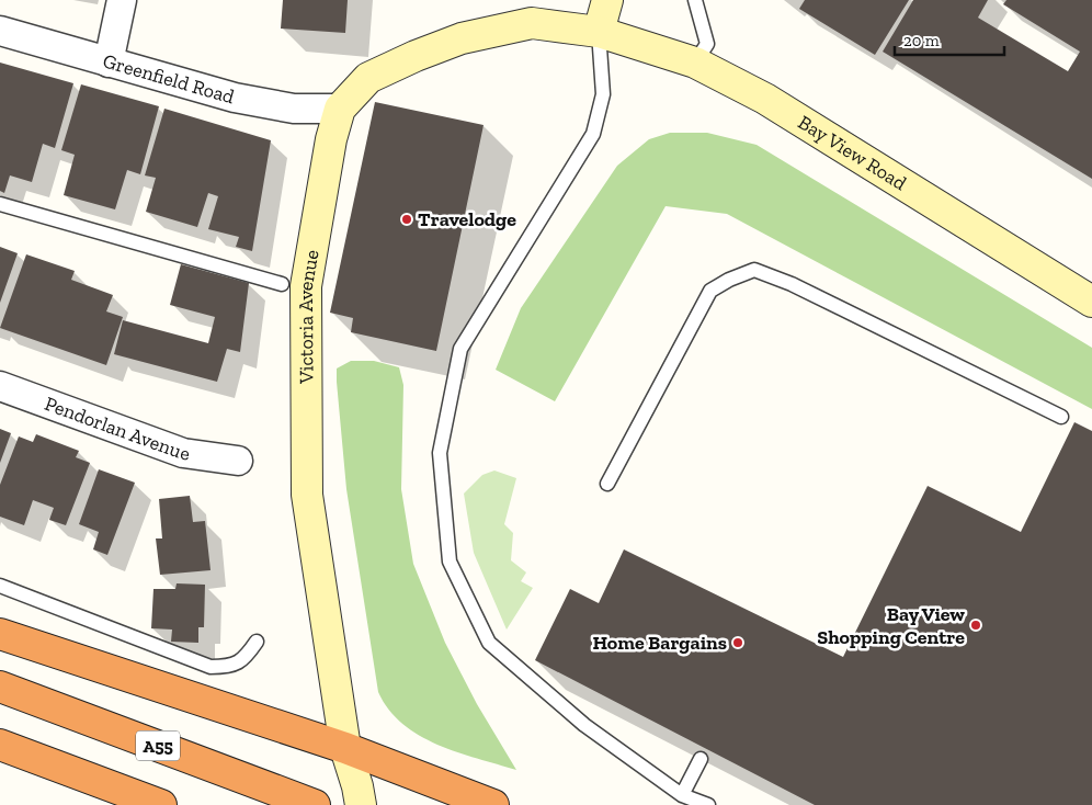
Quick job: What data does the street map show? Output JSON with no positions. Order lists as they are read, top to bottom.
{
  "streets": {
    "highway": ["A55"],
    "main road": ["Bay View Road", "Victoria Avenue"],
    "street": ["Greenfield Road", "Pendorlan Avenue"]
  },
  "crossings": [
    ["Greenfield Road", "Victoria Avenue"],
    ["Bay View Road", "Victoria Avenue"]
  ],
  "places": ["Travelodge", "Bay View Shopping Centre", "Home Bargains"],
  "scale_bar": "20 m"
}
